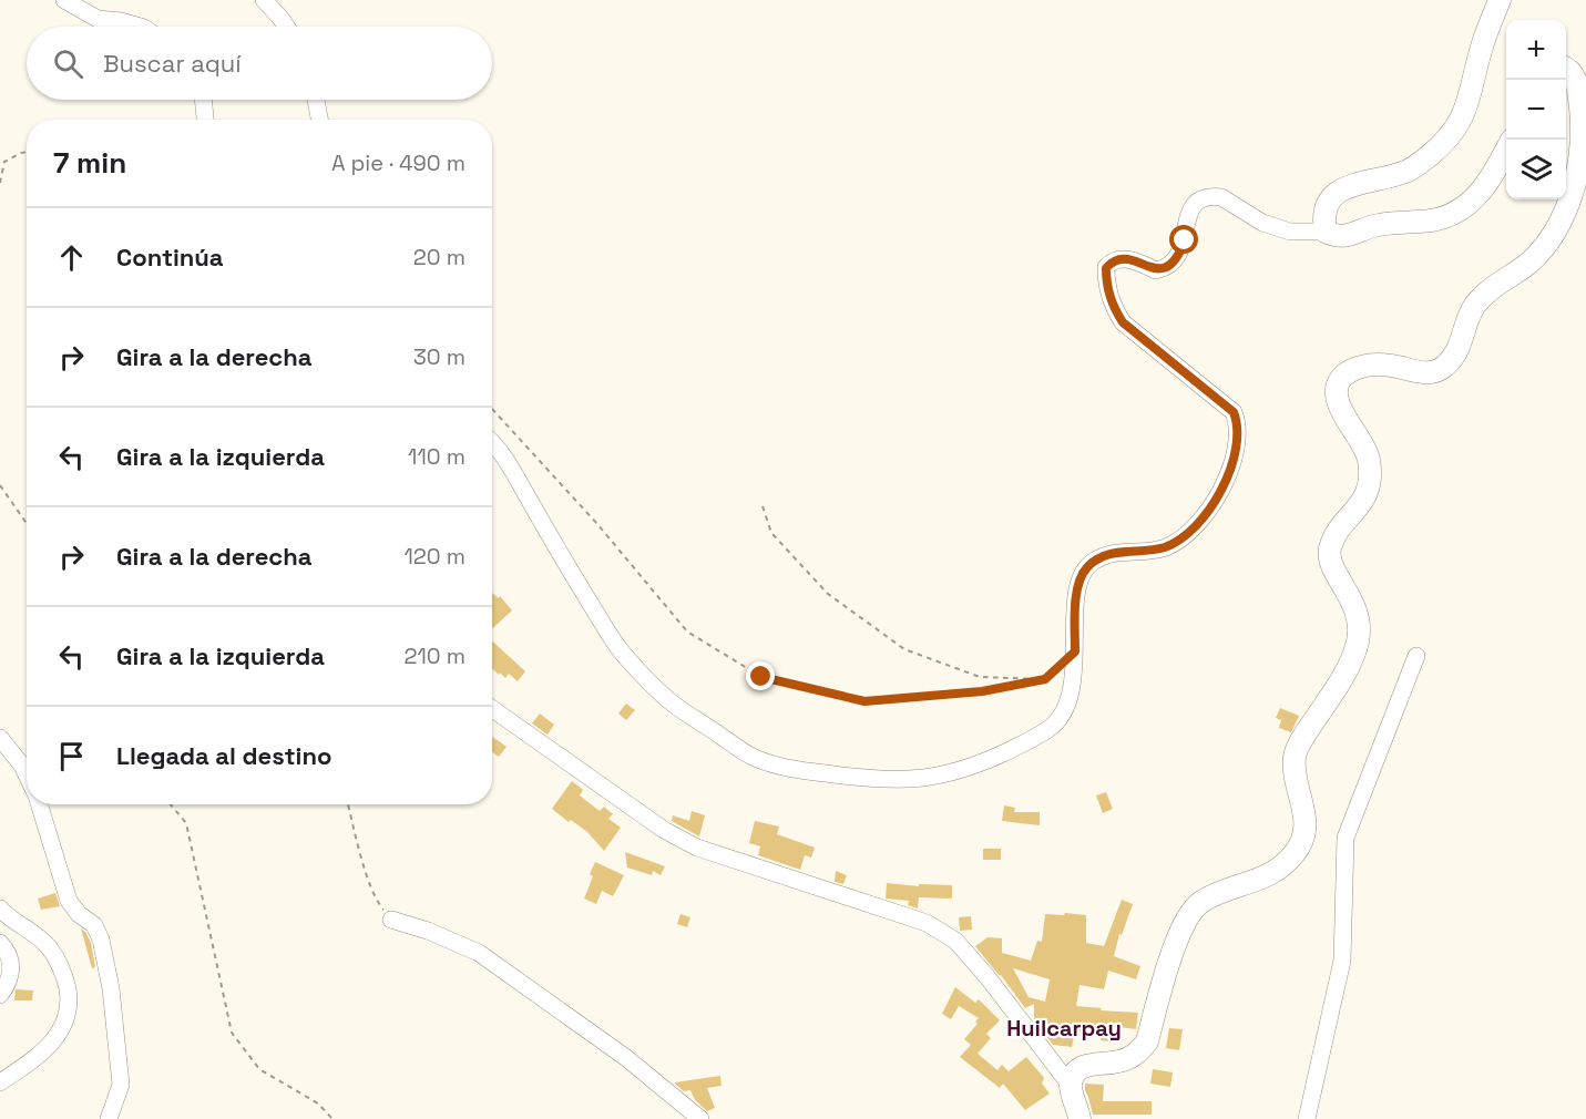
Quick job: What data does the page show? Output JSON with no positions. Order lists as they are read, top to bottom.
{
  "districts": ["Huilcarpay"],
  "page": {
    "map_buttons": ["+", "−"],
    "search": "Buscar aquí",
    "heading": ["7 min", "A pie · 490 m"],
    "list": [
      ["Continúa", "20 m"],
      ["Gira a la derecha", "30 m"],
      ["Gira a la izquierda", "110 m"],
      ["Gira a la derecha", "120 m"],
      ["Gira a la izquierda", "210 m"],
      "Llegada al destino"
    ]
  }
}
